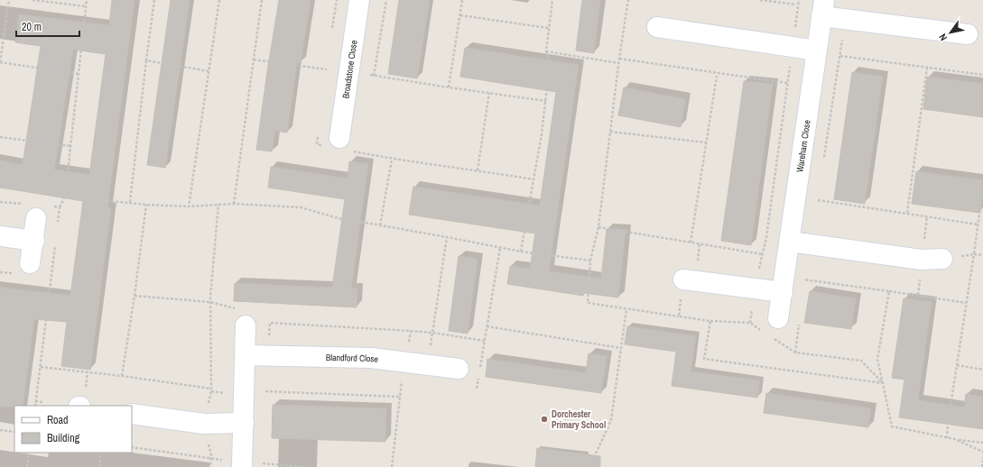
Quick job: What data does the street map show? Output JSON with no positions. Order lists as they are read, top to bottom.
{
  "streets": {
    "street": ["Broadstone Close", "Wareham Close", "Blandford Close"]
  },
  "places": ["Dorchester Primary School"],
  "legend": ["Road", "Building"],
  "scale_bar": "20 m",
  "north": "bottom left"
}
